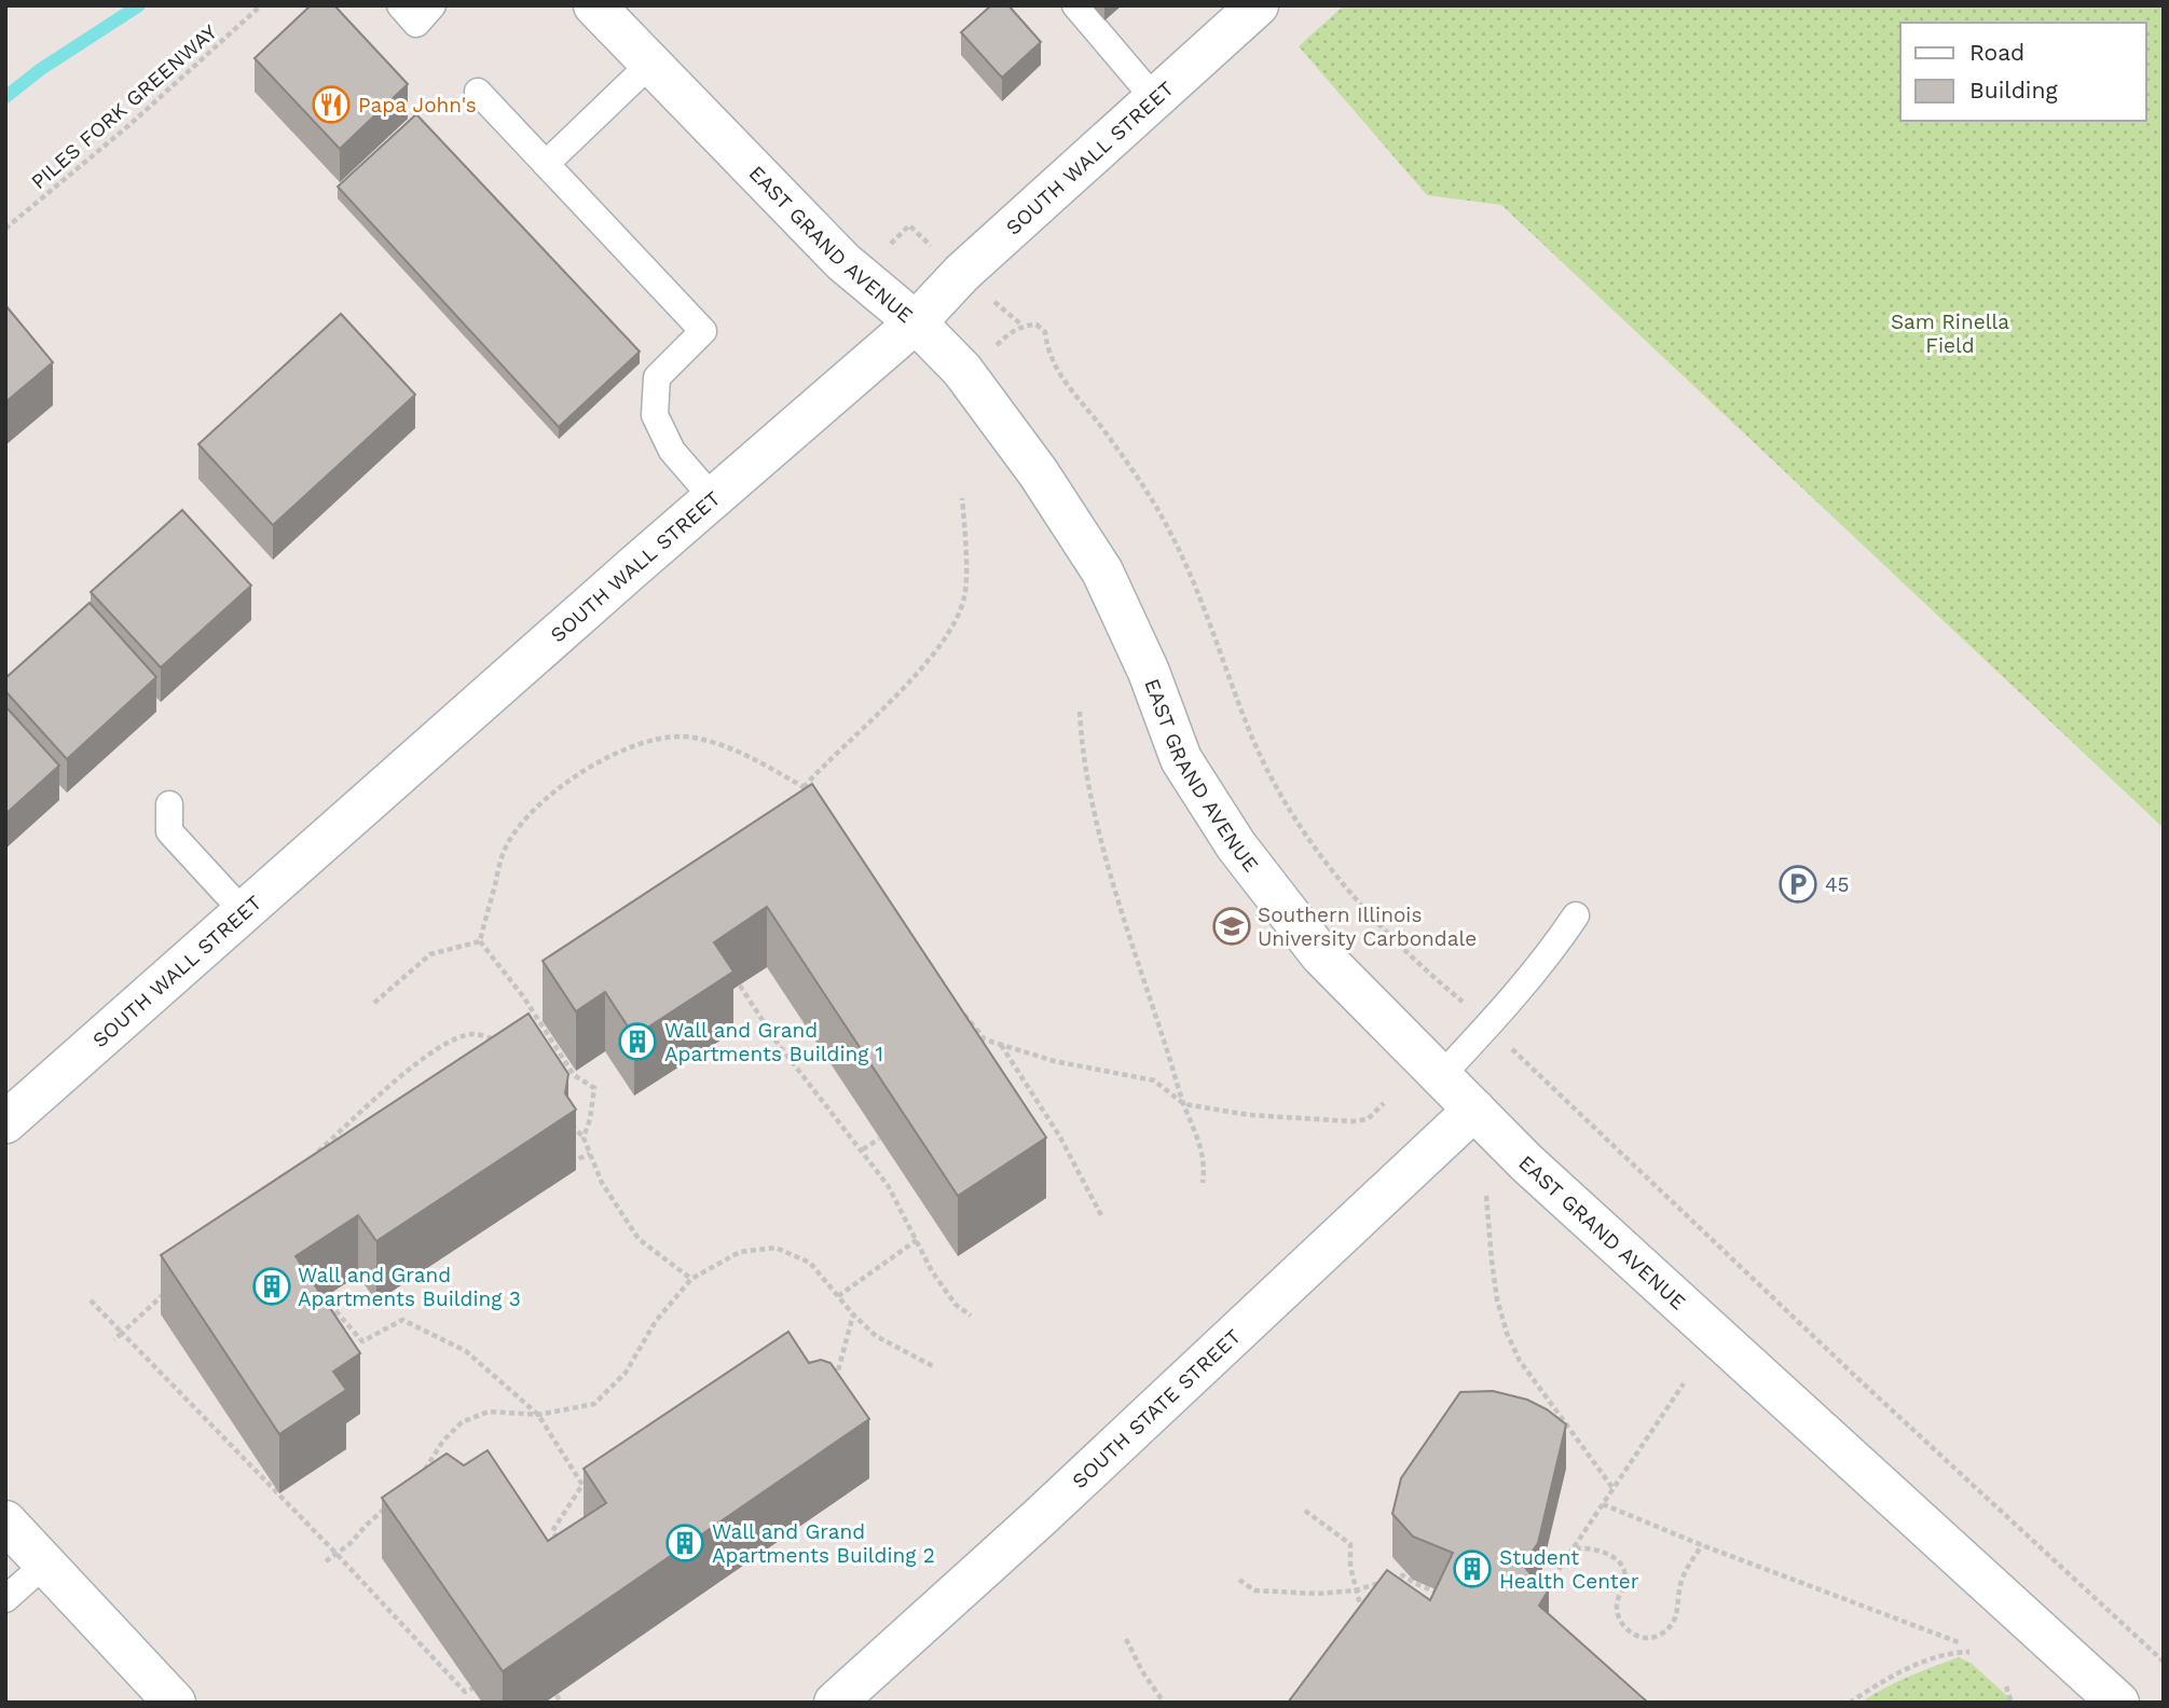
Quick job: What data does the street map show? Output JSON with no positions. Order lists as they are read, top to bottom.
{
  "streets": {
    "main road": ["SOUTH WALL STREET", "EAST GRAND AVENUE", "SOUTH STATE STREET"],
    "path": ["PILES FORK GREENWAY"]
  },
  "crossings": [
    ["SOUTH WALL STREET", "EAST GRAND AVENUE"],
    ["EAST GRAND AVENUE", "SOUTH STATE STREET"]
  ],
  "parks": ["Sam Rinella Field"],
  "places": {
    "restaurant": ["Papa John's"],
    "parking": ["45"],
    "school or university": ["Southern Illinois University Carbondale"],
    "building": [
      "Wall and Grand Apartments Building 1",
      "Wall and Grand Apartments Building 3",
      "Wall and Grand Apartments Building 2",
      "Student Health Center"
    ]
  },
  "legend": ["Road", "Building"]
}
